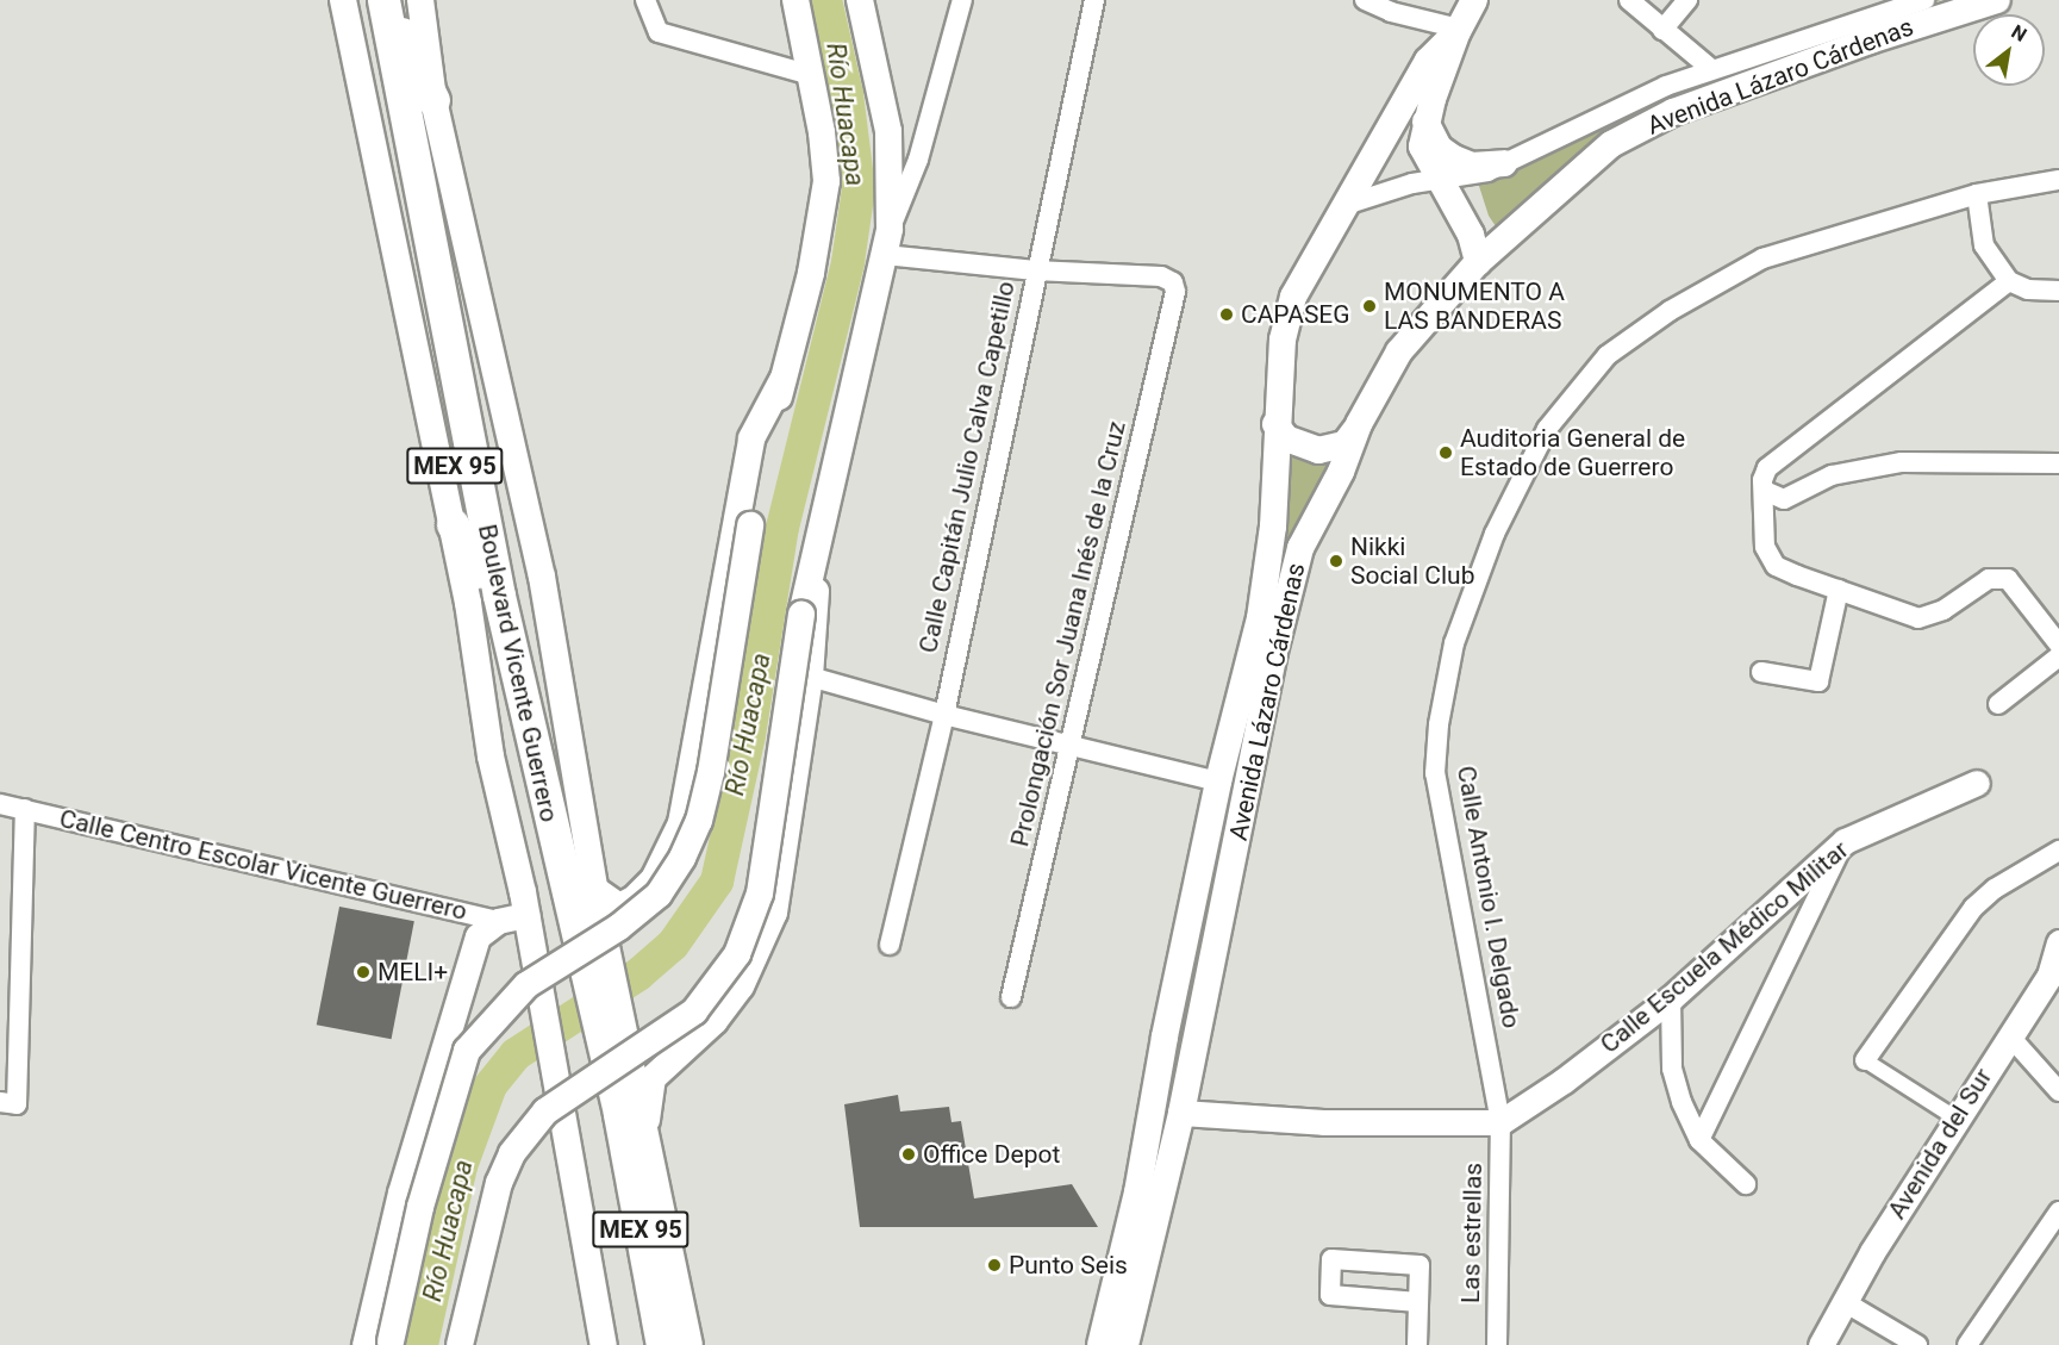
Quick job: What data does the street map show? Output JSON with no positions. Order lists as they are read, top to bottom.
{
  "streets": {
    "highway": ["MEX 95", "Boulevard Vicente Guerrero"],
    "main road": ["Avenida Lázaro Cárdenas"],
    "street": [
      "Calle Capitán Julio Calva Capetillo",
      "Prolongación Sor Juana Inés de la Cruz",
      "Calle Centro Escolar Vicente Guerrero",
      "Calle Antonio I. Delgado",
      "Calle Escuela Médico Militar",
      "Avenida del Sur",
      "Las estrellas"
    ]
  },
  "crossings": [
    ["Calle Capitán Julio Calva Capetillo", "Prolongación Sor Juana Inés de la Cruz"],
    ["Boulevard Vicente Guerrero", "Calle Centro Escolar Vicente Guerrero"],
    ["Calle Antonio I. Delgado", "Calle Escuela Médico Militar"],
    ["Calle Antonio I. Delgado", "Las estrellas"],
    ["Calle Escuela Médico Militar", "Las estrellas"]
  ],
  "water": ["Río Huacapa"],
  "places": [
    "MONUMENTO A LAS BANDERAS",
    "CAPASEG",
    "Auditoria General de Estado de Guerrero",
    "Nikki Social Club",
    "MELI+",
    "Office Depot",
    "Punto Seis"
  ],
  "north": "top right"
}
